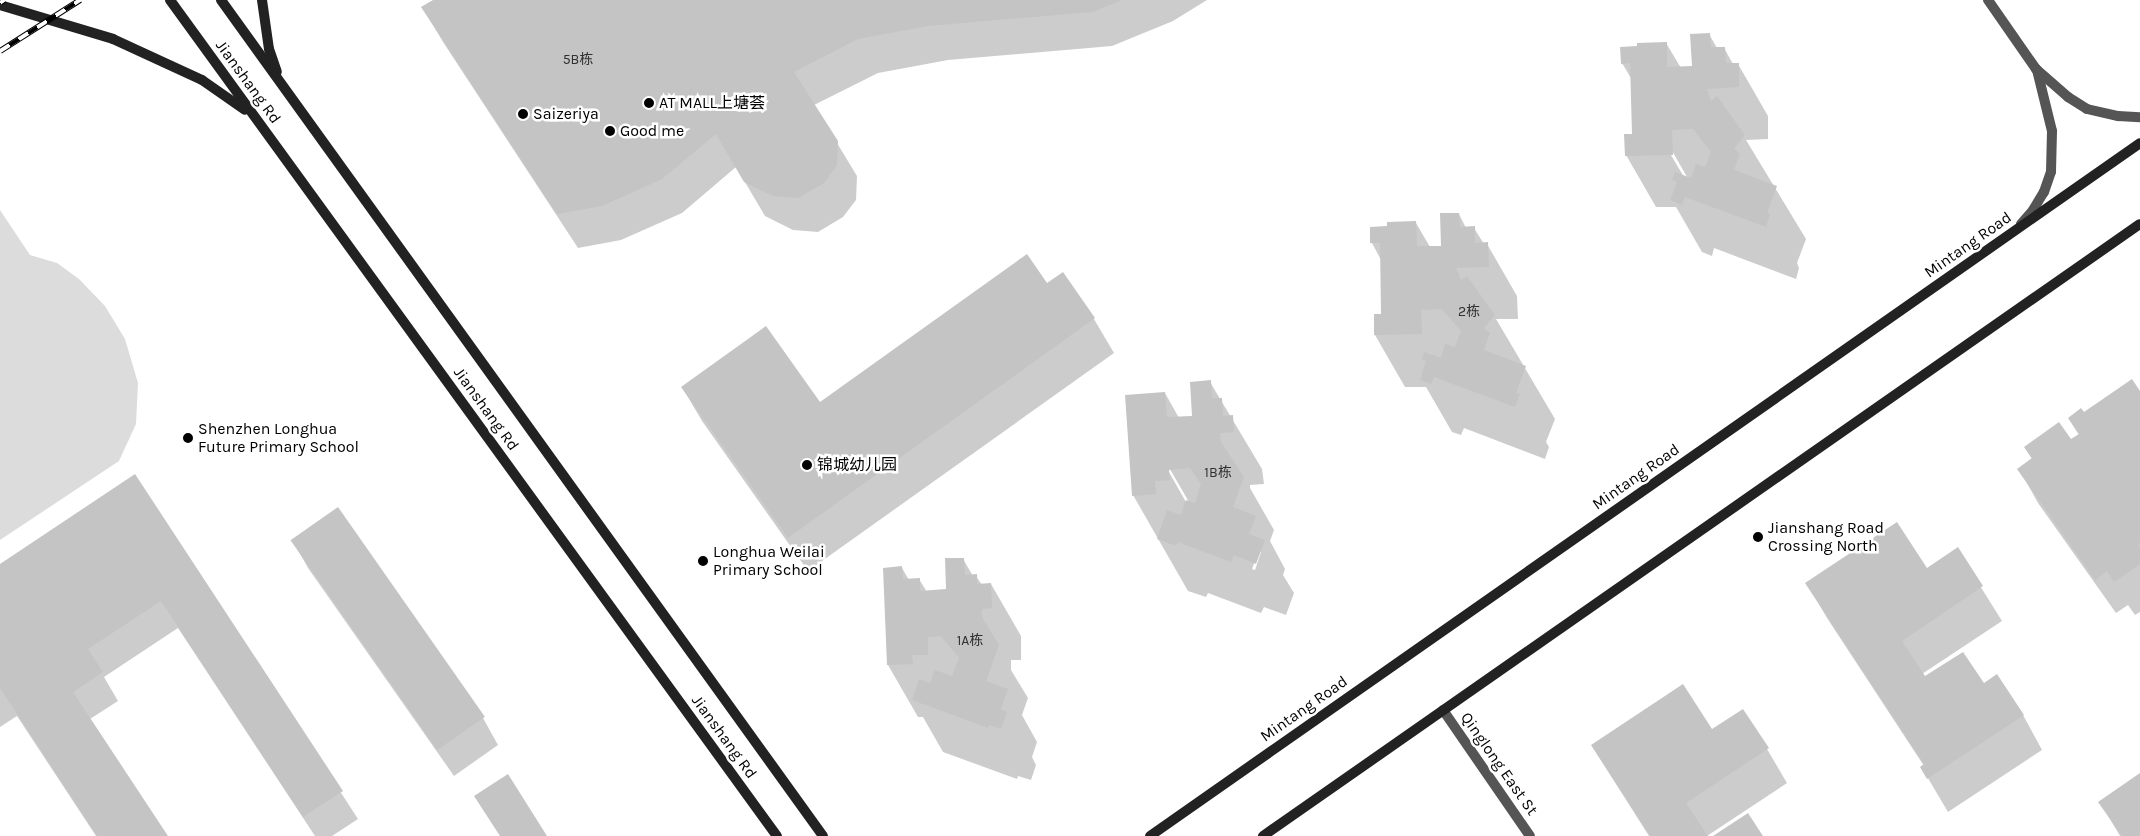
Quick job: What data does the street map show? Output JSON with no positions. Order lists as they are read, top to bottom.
{
  "streets": {
    "main road": ["Jianshang Rd", "Mintang Road"],
    "street": ["Qinglong East St"]
  },
  "places": [
    "AT MALL上塘荟",
    "Saizeriya",
    "Good me",
    "Shenzhen Longhua Future Primary School",
    "锦城幼儿园",
    "Jianshang Road Crossing North",
    "Longhua Weilai Primary School"
  ],
  "house_numbers": [
    "5B栋",
    "2栋",
    "1B栋",
    "1A栋"
  ]
}
